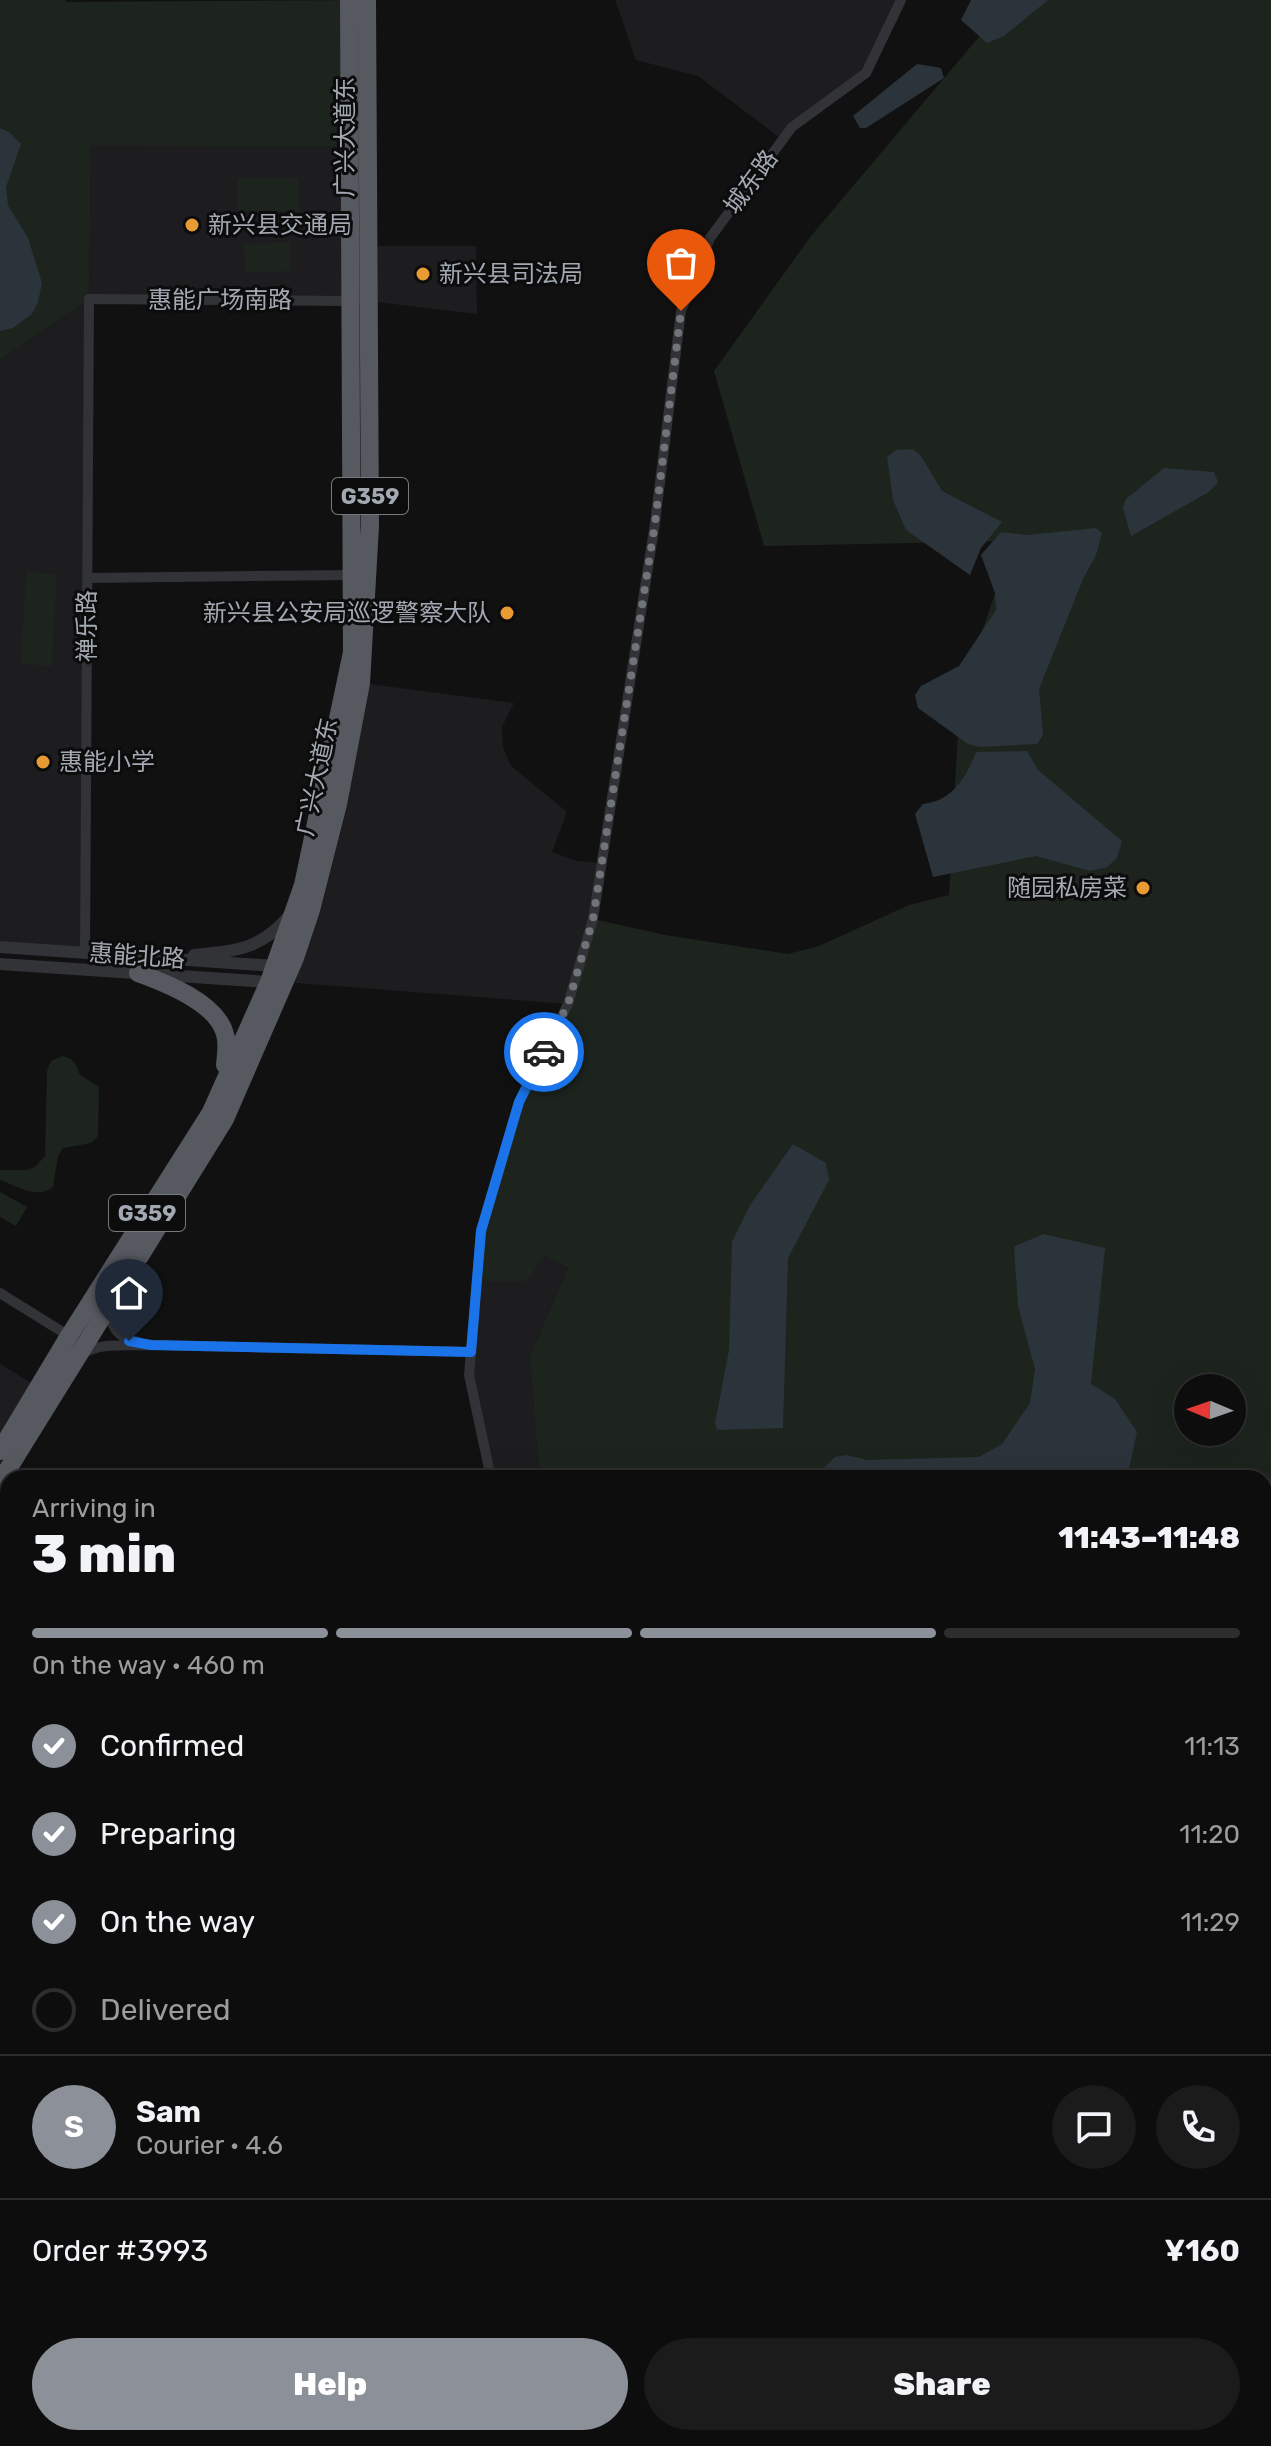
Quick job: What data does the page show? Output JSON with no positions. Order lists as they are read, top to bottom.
{
  "streets": {
    "highway": ["广兴大道东", "G359"],
    "street": [
      "城东路",
      "惠能广场南路",
      "禅乐路",
      "惠能北路"
    ]
  },
  "crossings": [
    ["广兴大道东", "惠能广场南路"],
    ["广兴大道东", "惠能北路"],
    ["惠能广场南路", "禅乐路"],
    ["禅乐路", "惠能北路"]
  ],
  "places": [
    "新兴县交通局",
    "新兴县司法局",
    "新兴县公安局巡逻警察大队",
    "惠能小学",
    "随园私房菜"
  ],
  "north": "left",
  "page": {
    "heading": ["3 min", "Arriving in", "11:43–11:48"],
    "panel": [
      "Sam",
      "Courier · 4.6",
      "Order #3993",
      "¥160"
    ],
    "bar": "On the way · 460 m",
    "list": [
      ["Confirmed", "11:13"],
      ["Preparing", "11:20"],
      ["On the way", "11:29"],
      "Delivered"
    ],
    "round": "S",
    "buttons": ["Help", "Share"]
  }
}
